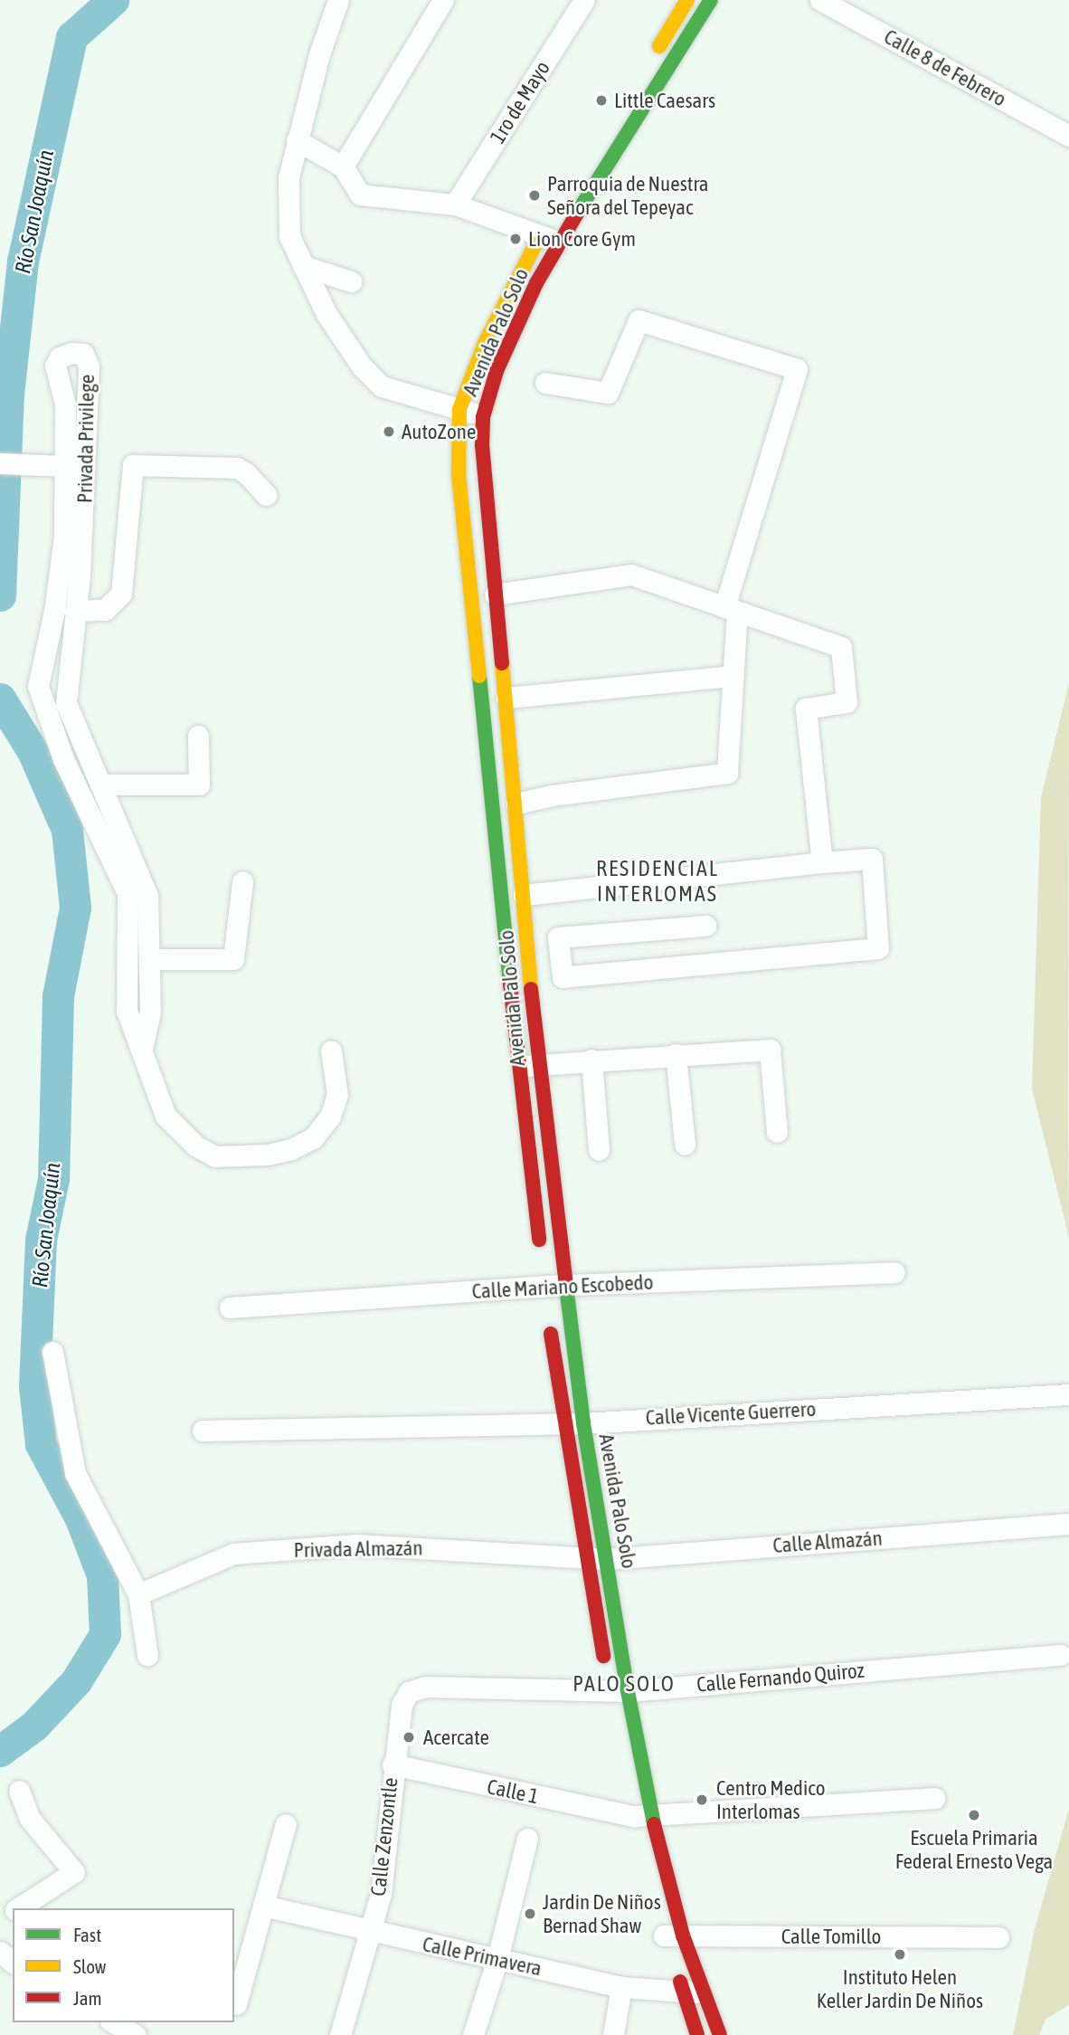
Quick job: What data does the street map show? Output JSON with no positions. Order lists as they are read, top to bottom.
{
  "streets": {
    "main road": ["Avenida Palo Solo"],
    "street": [
      "Calle 8 de Febrero",
      "1ro de Mayo",
      "Privada Privilege",
      "Calle Mariano Escobedo",
      "Calle Vicente Guerrero",
      "Calle Almazán",
      "Privada Almazán",
      "Calle Fernando Quiroz",
      "Calle 1",
      "Calle Zenzontle",
      "Calle Tomillo",
      "Calle Primavera"
    ]
  },
  "crossings": [
    ["Avenida Palo Solo", "Calle Mariano Escobedo"],
    ["Avenida Palo Solo", "Calle Vicente Guerrero"],
    ["Avenida Palo Solo", "Calle Almazán"],
    ["Avenida Palo Solo", "Privada Almazán"],
    ["Avenida Palo Solo", "Calle Fernando Quiroz"],
    ["Avenida Palo Solo", "Calle 1"],
    ["Avenida Palo Solo", "Calle Tomillo"],
    ["Avenida Palo Solo", "Calle Primavera"],
    ["Calle Almazán", "Privada Almazán"],
    ["Calle Fernando Quiroz", "Calle Zenzontle"],
    ["Calle 1", "Calle Zenzontle"],
    ["Calle Zenzontle", "Calle Primavera"]
  ],
  "districts": ["RESIDENCIAL INTERLOMAS", "PALO SOLO"],
  "water": ["Río San Joaquín"],
  "places": [
    "Little Caesars",
    "Parroquia de Nuestra Señora del Tepeyac",
    "Lion Core Gym",
    "AutoZone",
    "Acercate",
    "Centro Medico Interlomas",
    "Escuela Primaria Federal Ernesto Vega",
    "Jardin De Niños Bernad Shaw",
    "Instituto Helen Keller Jardin De Niños"
  ],
  "legend": ["Fast", "Slow", "Jam"]
}
